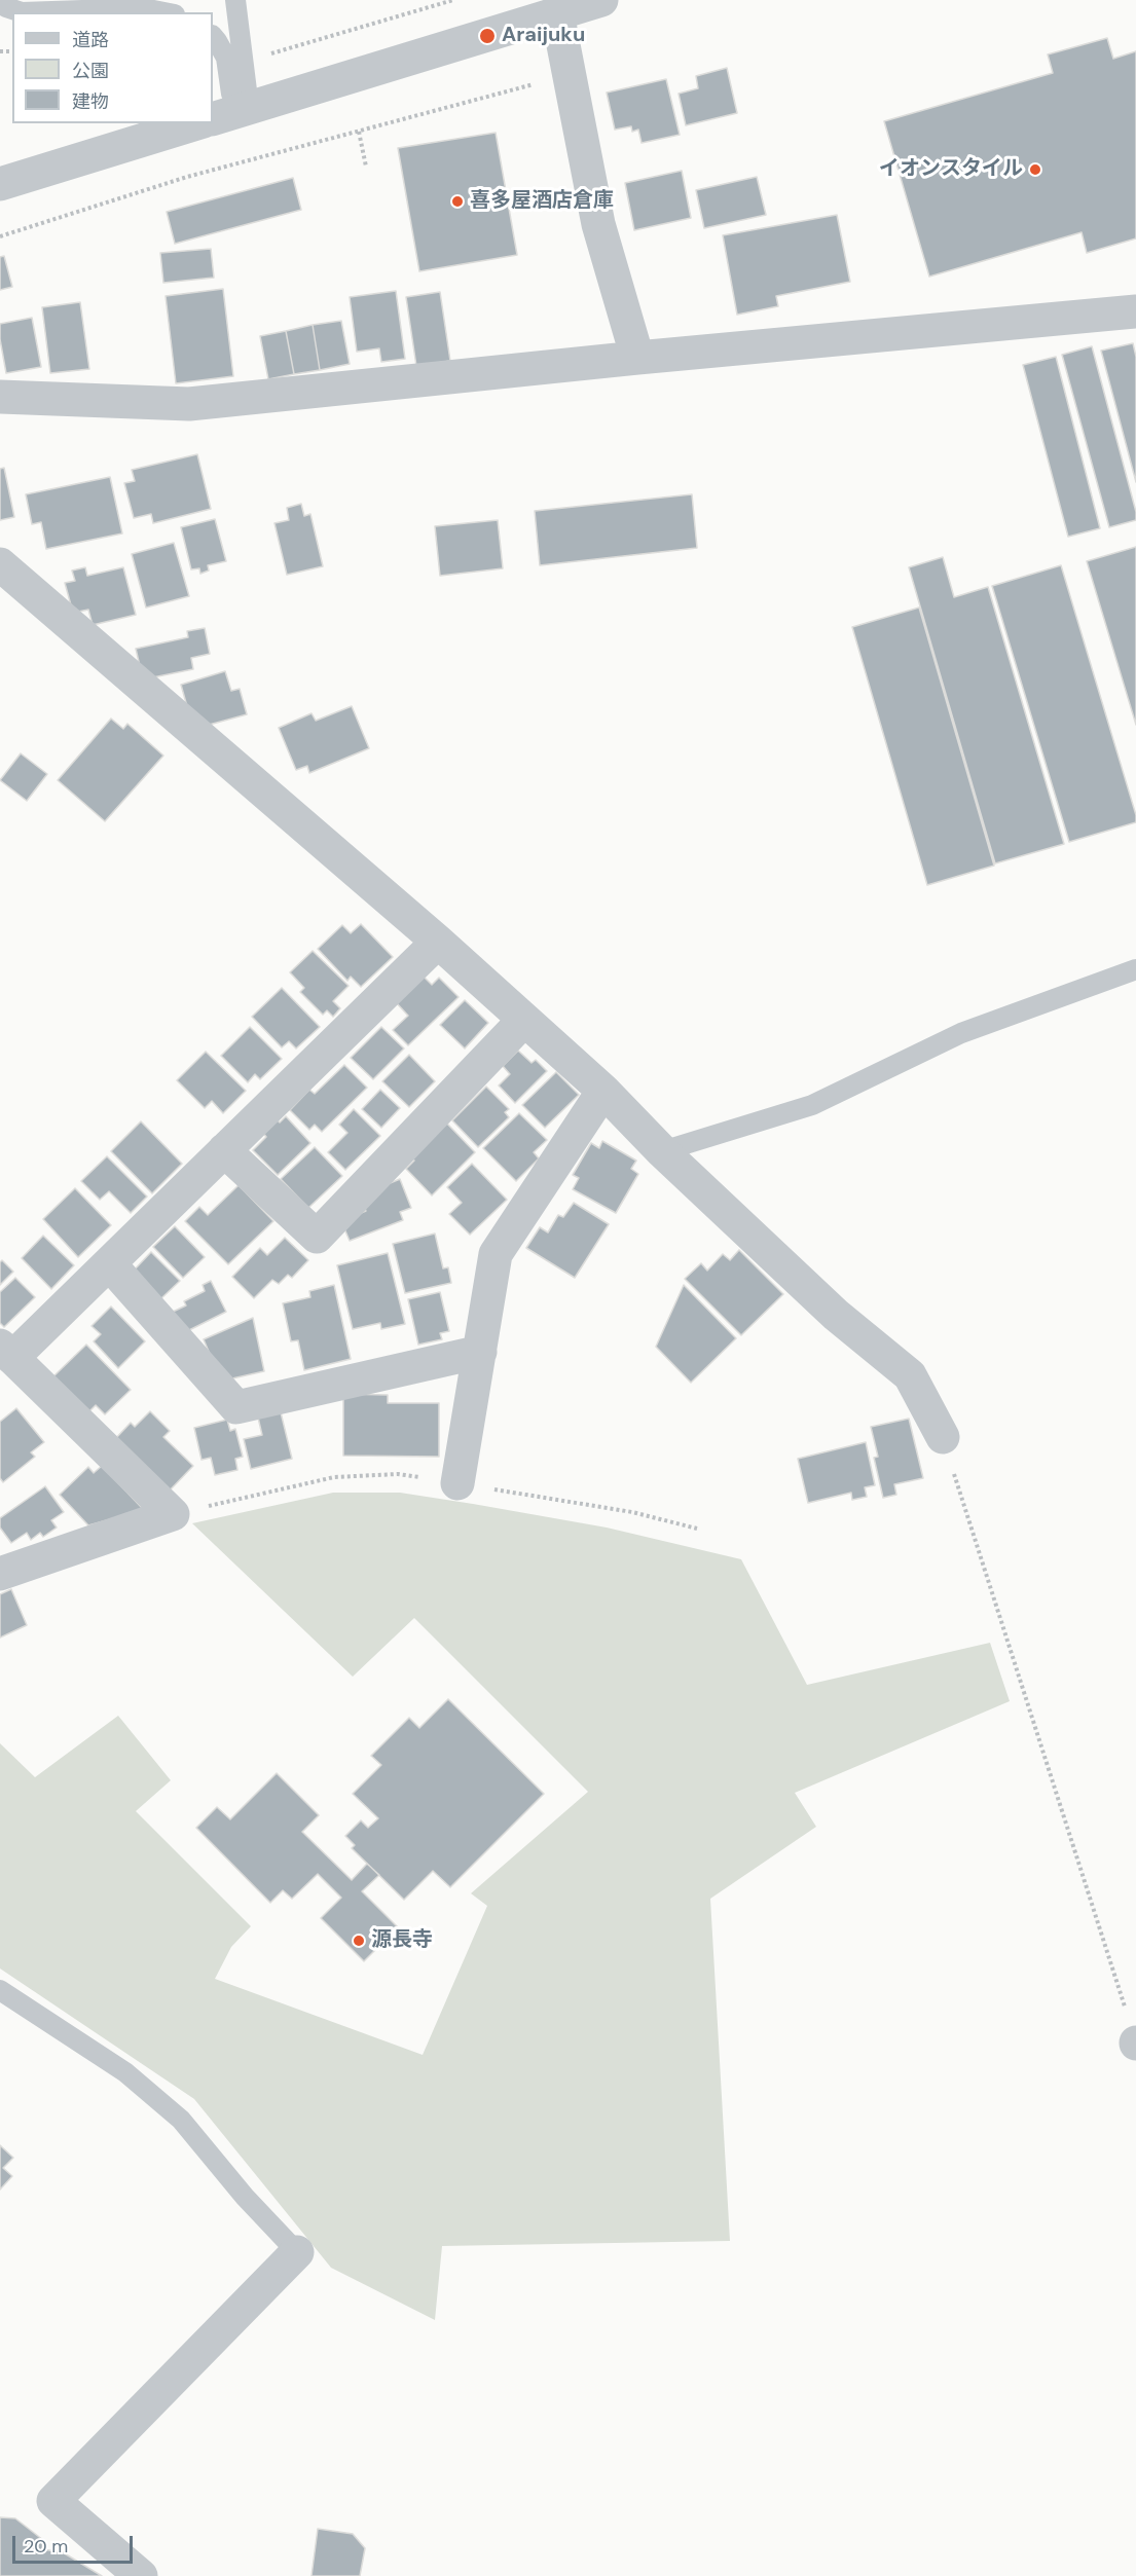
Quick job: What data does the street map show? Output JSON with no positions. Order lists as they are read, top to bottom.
{
  "places": [
    "Araijuku",
    "イオンスタイル",
    "喜多屋酒店倉庫",
    "源長寺"
  ],
  "legend": ["道路", "公園", "建物"],
  "scale_bar": "20 m"
}
